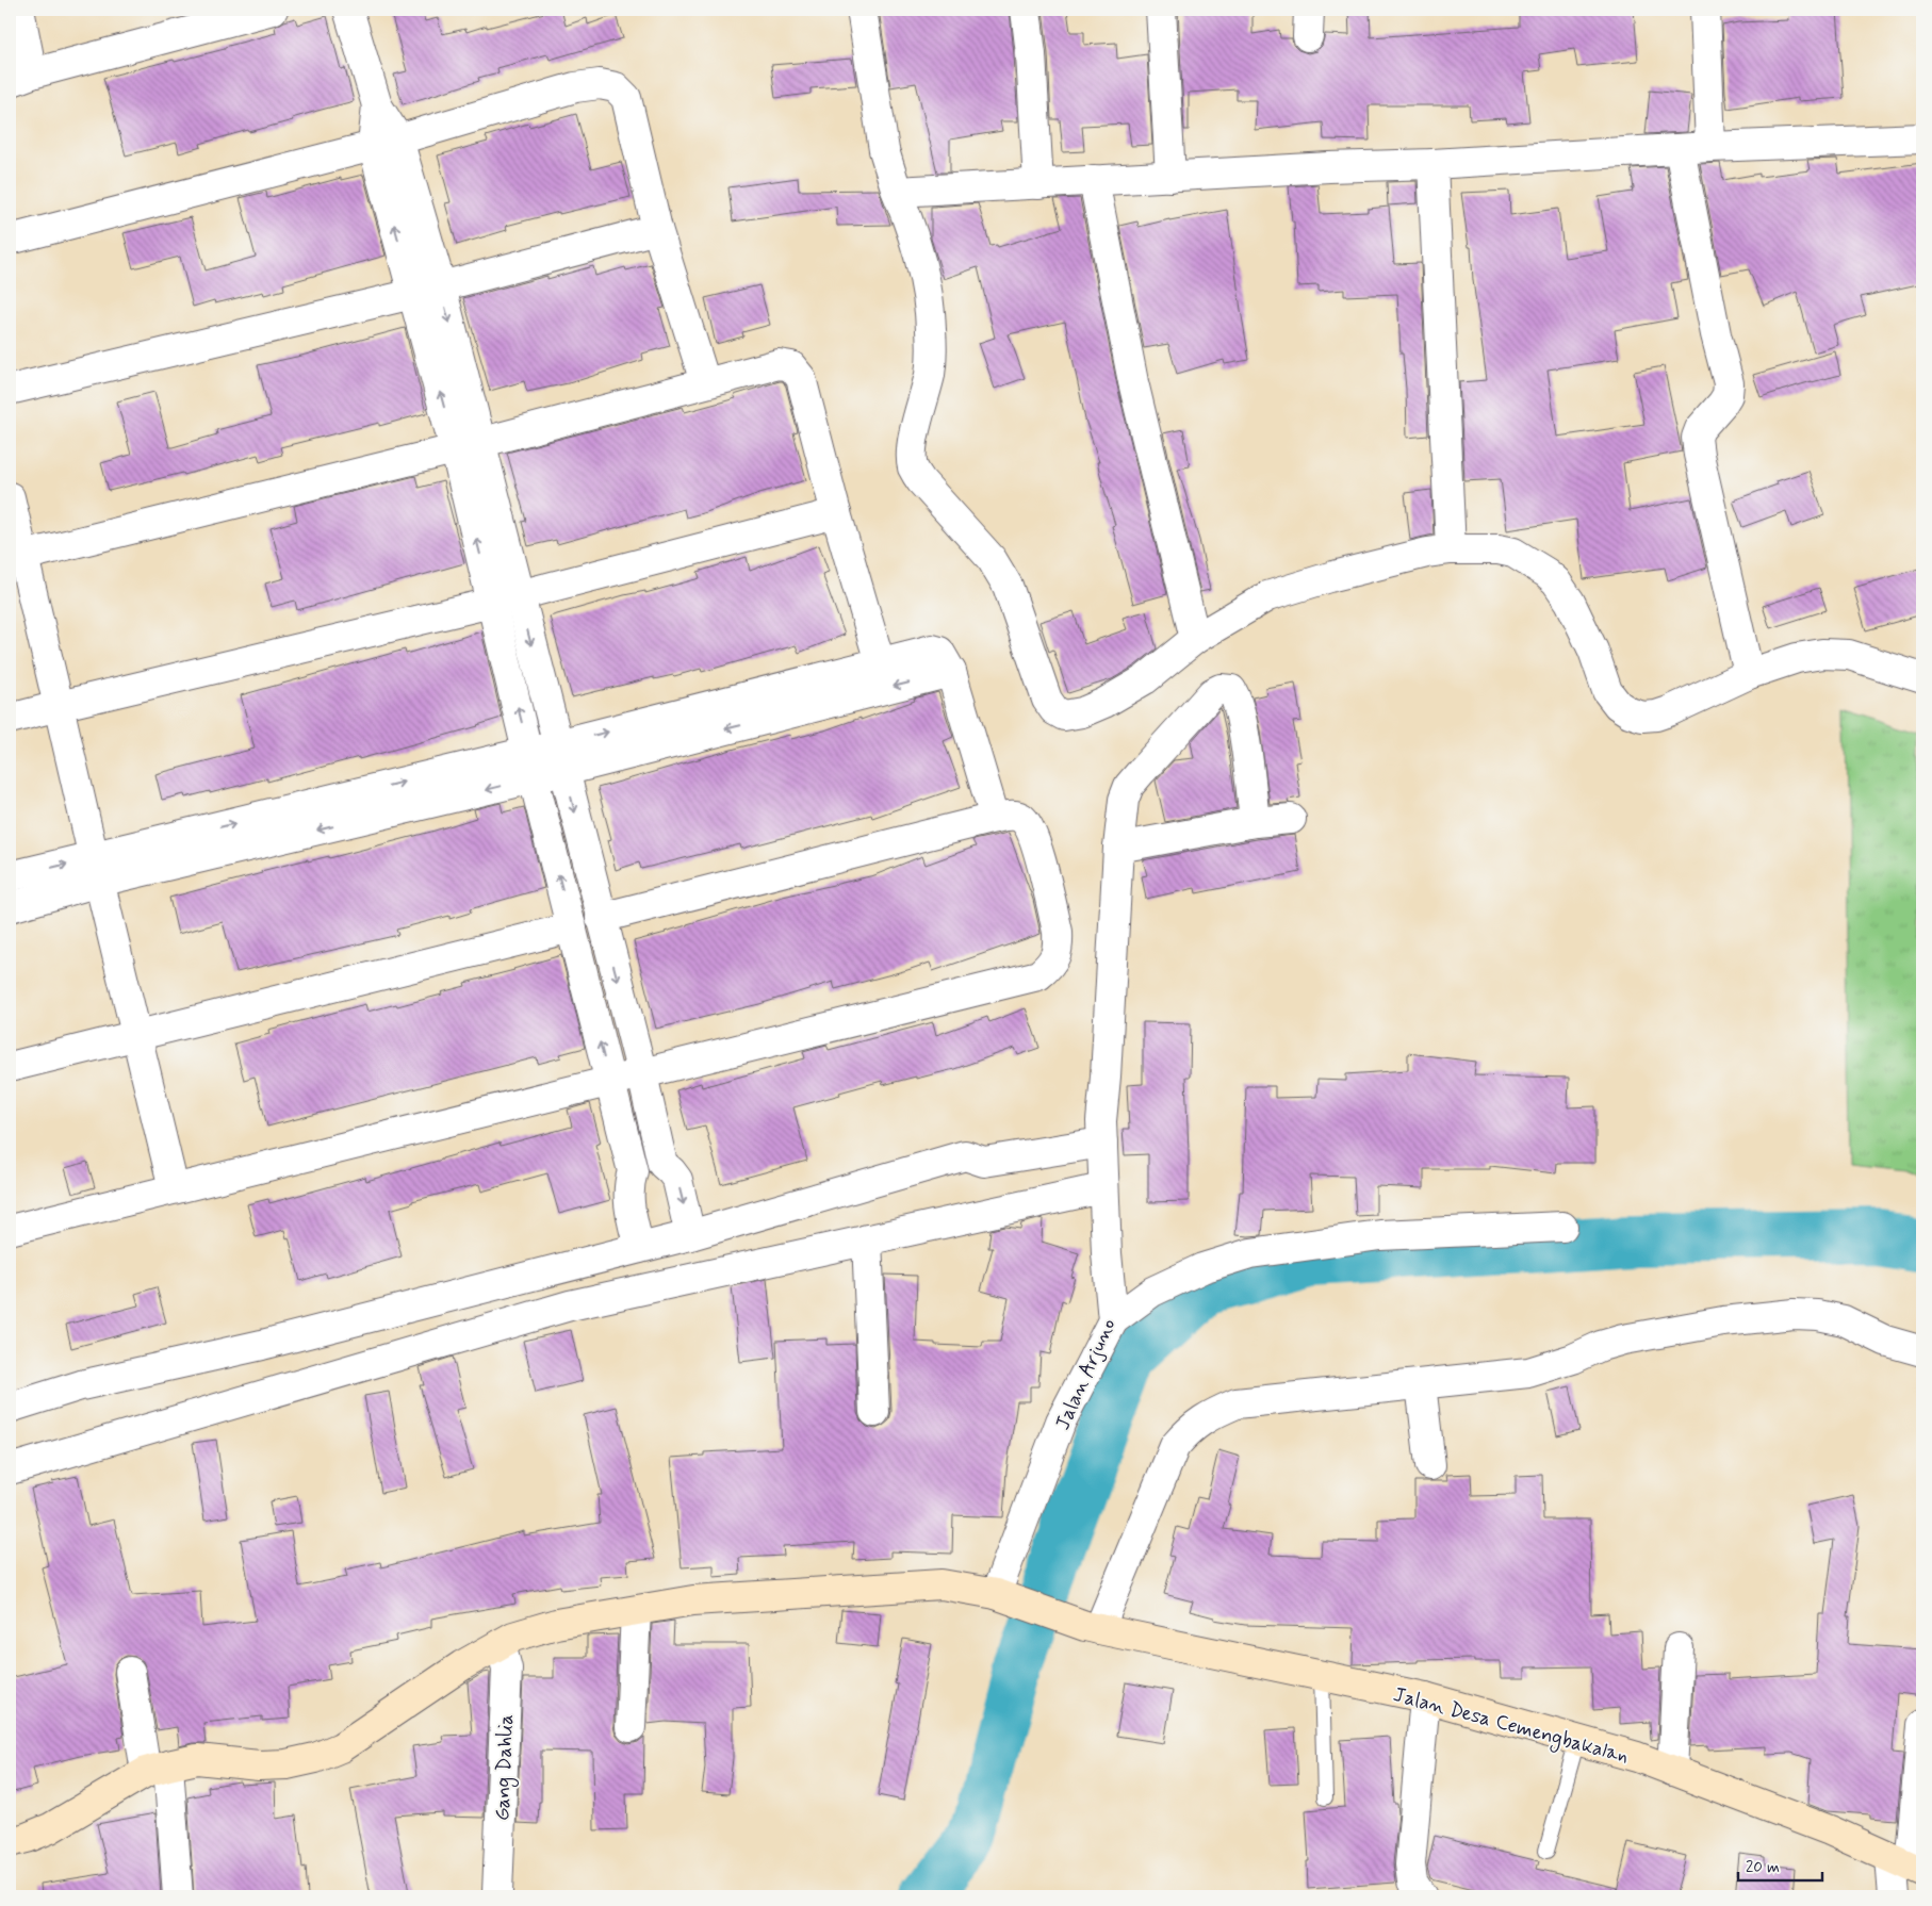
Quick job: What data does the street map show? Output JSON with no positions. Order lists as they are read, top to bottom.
{
  "streets": {
    "street": ["Jalan Arjuno", "Jalan Desa Cemengbakalan", "Gang Dahlia"]
  },
  "crossings": [
    ["Jalan Arjuno", "Jalan Desa Cemengbakalan"],
    ["Jalan Desa Cemengbakalan", "Gang Dahlia"]
  ],
  "scale_bar": "20 m"
}
